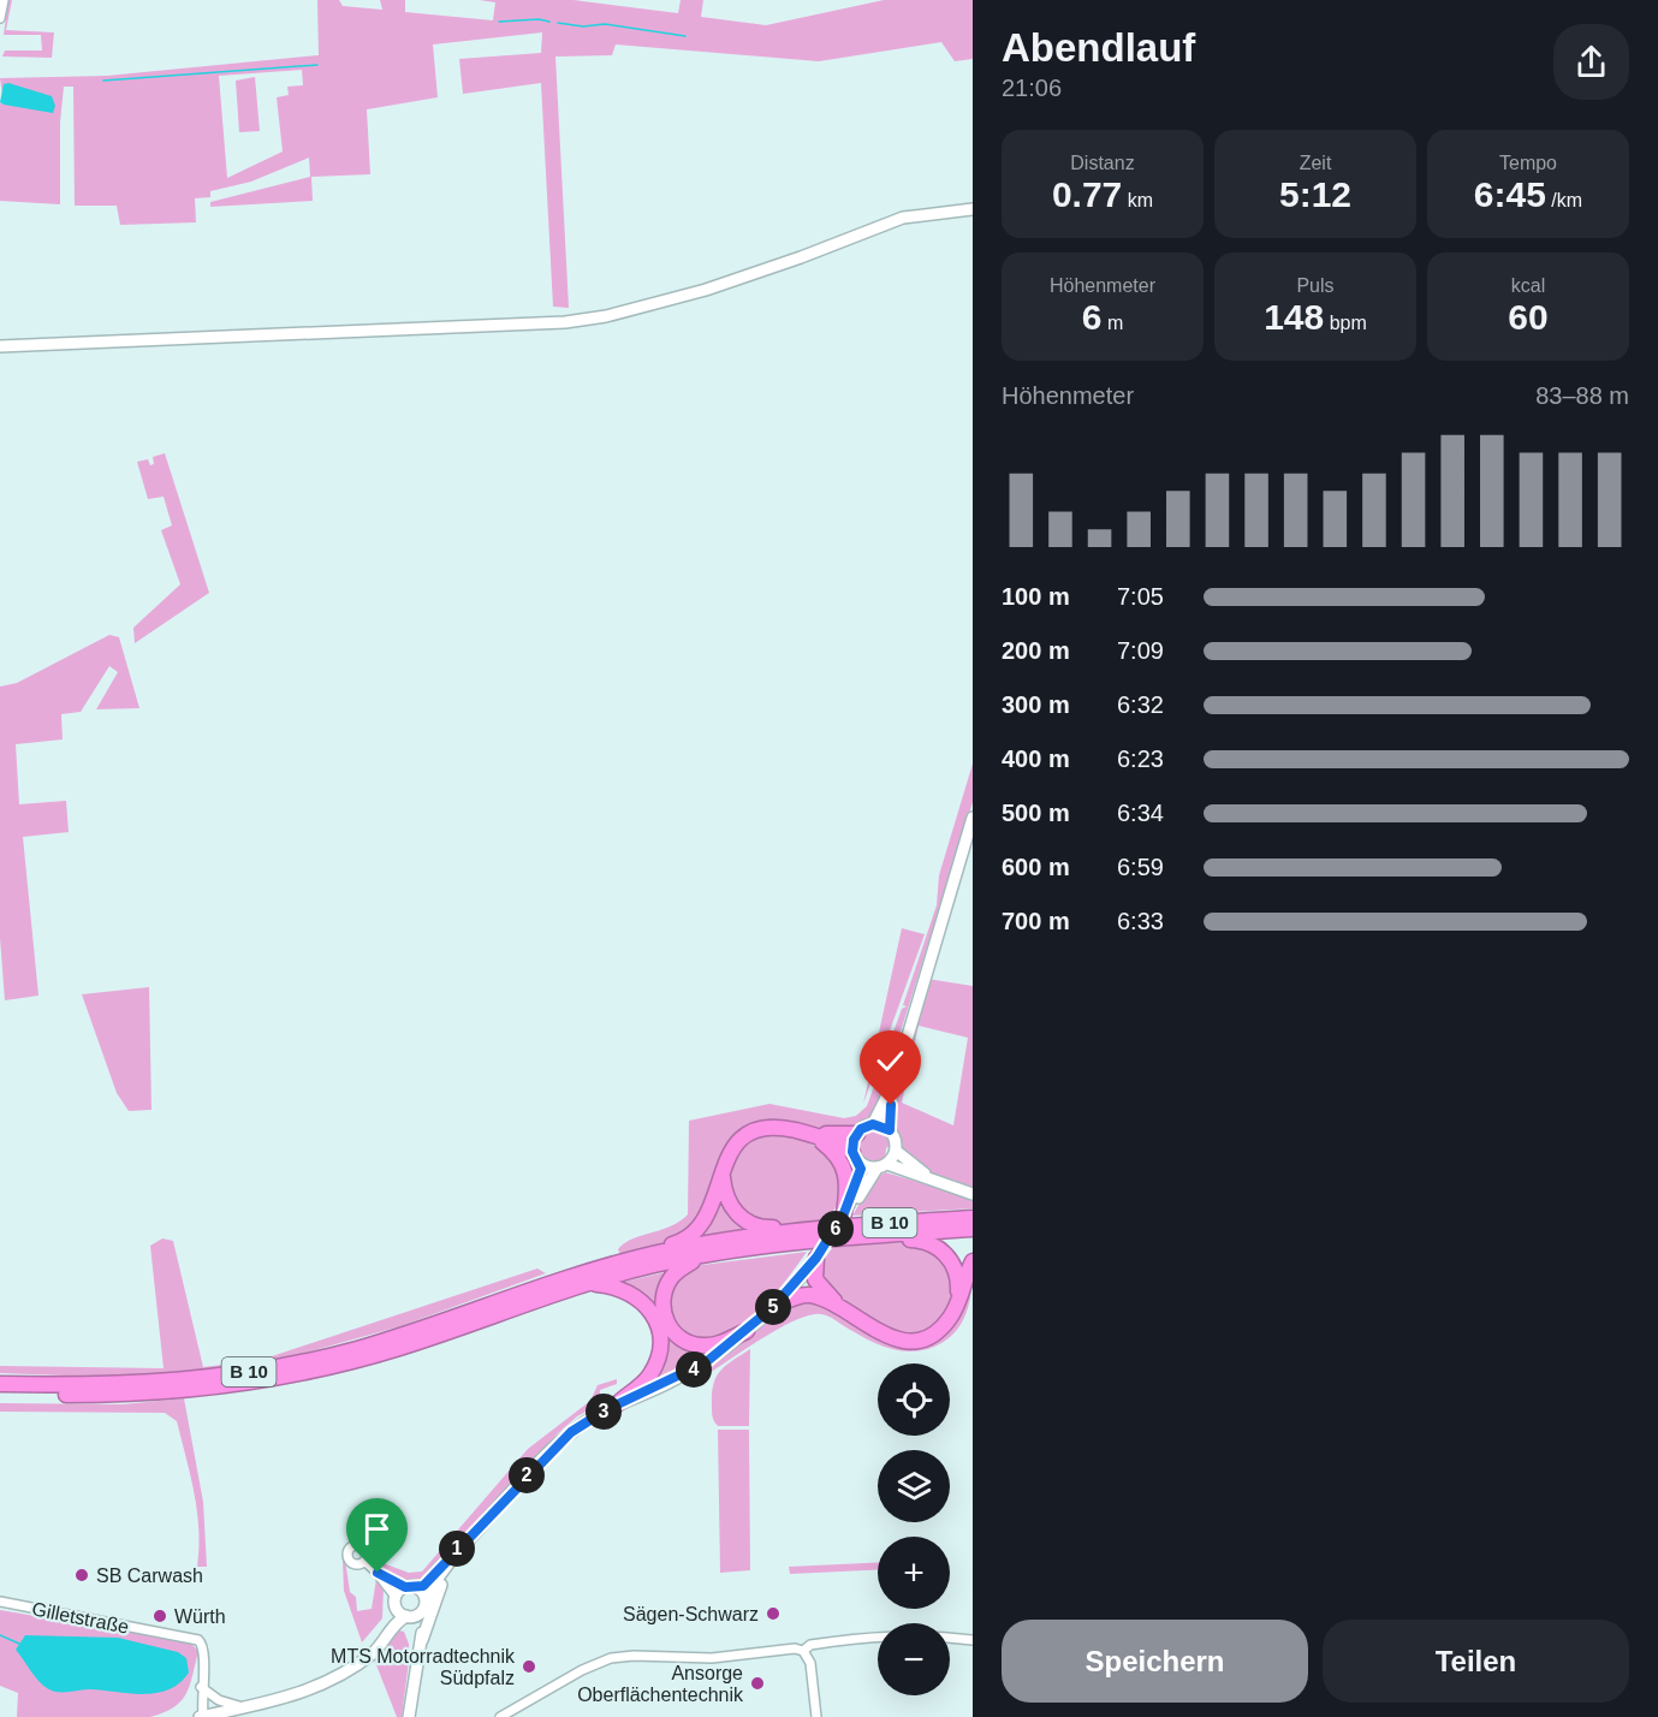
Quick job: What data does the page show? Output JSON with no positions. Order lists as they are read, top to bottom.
{
  "streets": {
    "highway": ["B 10"],
    "street": ["Gilletstraße"]
  },
  "places": [
    "SB Carwash",
    "Sägen-Schwarz",
    "Würth",
    "MTS Motorradtechnik Südpfalz",
    "Ansorge Oberflächentechnik"
  ],
  "page": {
    "heading": ["Abendlauf", "21:06"],
    "stats": [
      ["Distanz", "0.77 km"],
      ["Zeit", "5:12"],
      ["Tempo", "6:45 /km"],
      ["Höhenmeter", "6 m"],
      ["Puls", "148 bpm"],
      ["kcal", "60"]
    ],
    "chart": ["Höhenmeter", "83–88 m"],
    "list": [
      {
        "name": "100 m",
        "note": "7:05"
      },
      {
        "name": "200 m",
        "note": "7:09"
      },
      {
        "name": "300 m",
        "note": "6:32"
      },
      {
        "name": "400 m",
        "note": "6:23"
      },
      {
        "name": "500 m",
        "note": "6:34"
      },
      {
        "name": "600 m",
        "note": "6:59"
      },
      {
        "name": "700 m",
        "note": "6:33"
      }
    ],
    "pins": [
      "6",
      "5",
      "4",
      "3",
      "2",
      "1"
    ],
    "map_buttons": ["+", "−"],
    "buttons": ["Speichern", "Teilen"]
  }
}
